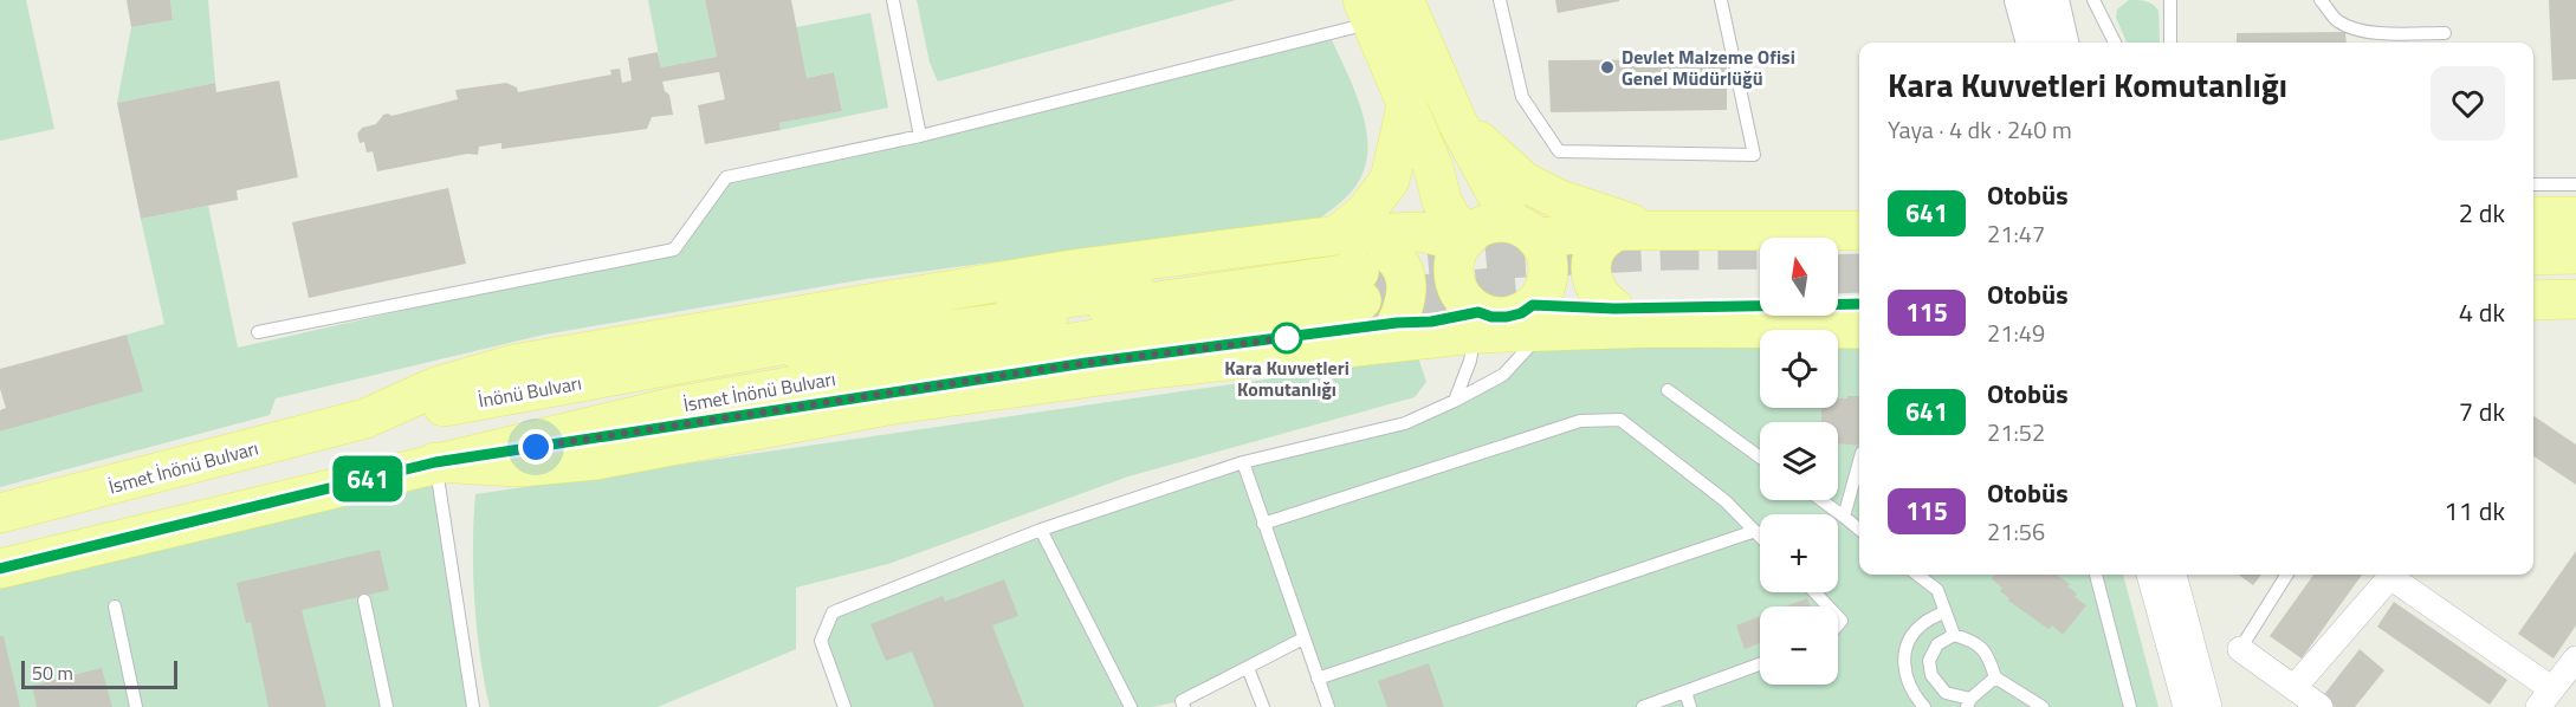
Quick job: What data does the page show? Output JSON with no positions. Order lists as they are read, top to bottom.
{
  "streets": {
    "main road": ["İnönü Bulvarı", "İsmet İnönü Bulvarı"]
  },
  "crossings": [
    ["İnönü Bulvarı", "İsmet İnönü Bulvarı"]
  ],
  "places": ["Devlet Malzeme Ofisi Genel Müdürlüğü", "Kara Kuvvetleri Komutanlığı"],
  "lines": ["bus line 641"],
  "scale_bar": "50 m",
  "north": "top",
  "page": {
    "on_map": "641",
    "heading": ["Kara Kuvvetleri Komutanlığı", "Yaya · 4 dk · 240 m"],
    "list": [
      {
        "mark": "641",
        "name": "Otobüs",
        "note": "21:47",
        "value": "2 dk"
      },
      {
        "mark": "115",
        "name": "Otobüs",
        "note": "21:49",
        "value": "4 dk"
      },
      {
        "mark": "641",
        "name": "Otobüs",
        "note": "21:52",
        "value": "7 dk"
      },
      {
        "mark": "115",
        "name": "Otobüs",
        "note": "21:56",
        "value": "11 dk"
      }
    ],
    "map_buttons": ["+", "−"],
    "scale": "50 m"
  }
}
